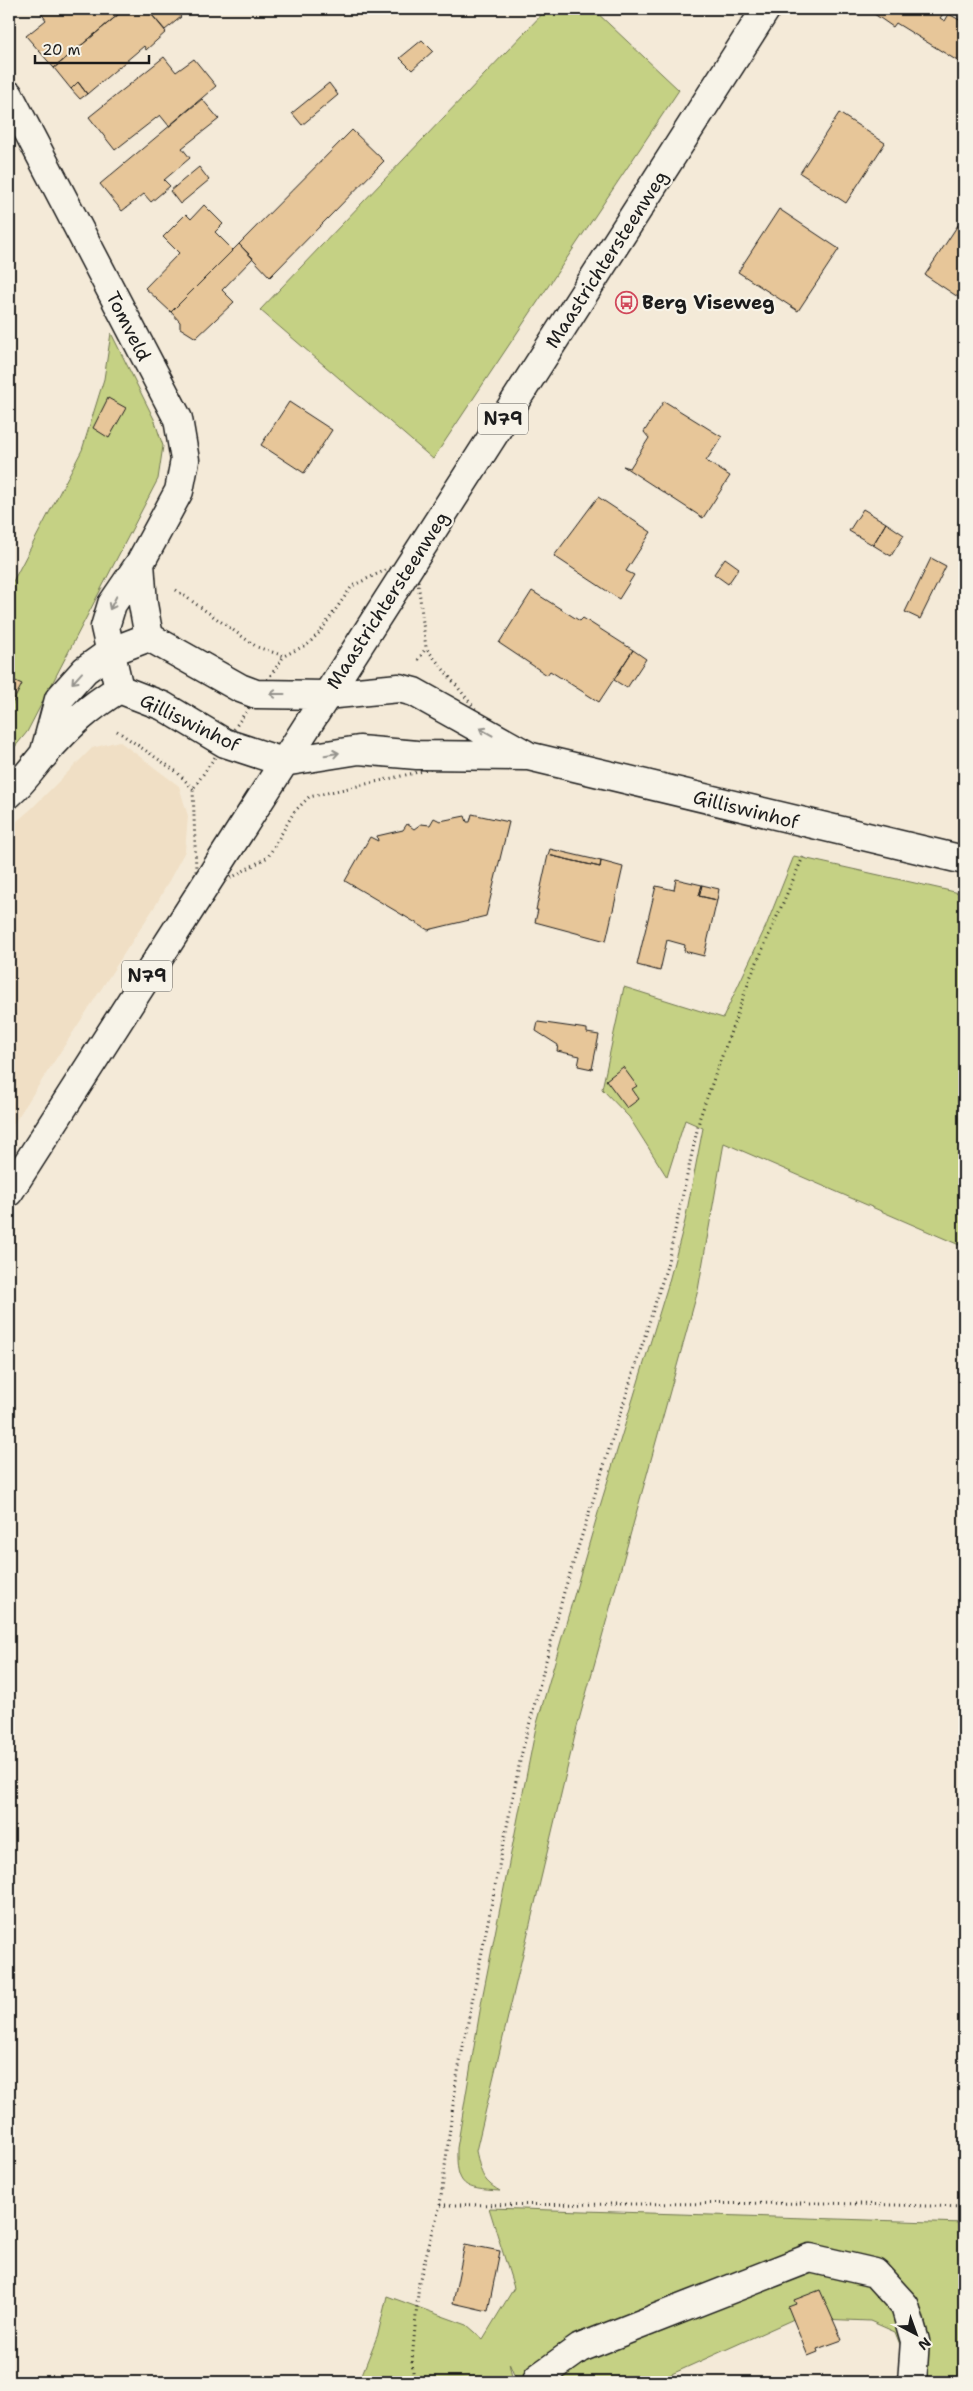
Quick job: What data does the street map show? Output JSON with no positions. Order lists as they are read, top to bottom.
{
  "streets": {
    "main road": [
      "Maastrichtersteenweg",
      "Tomveld",
      "N79",
      "Gilliswinhof"
    ]
  },
  "crossings": [
    ["Maastrichtersteenweg", "Gilliswinhof"],
    ["Tomveld", "Gilliswinhof"]
  ],
  "places": {
    "bus stop": ["Berg Viseweg"]
  },
  "scale_bar": "20 m",
  "north": "bottom right"
}
